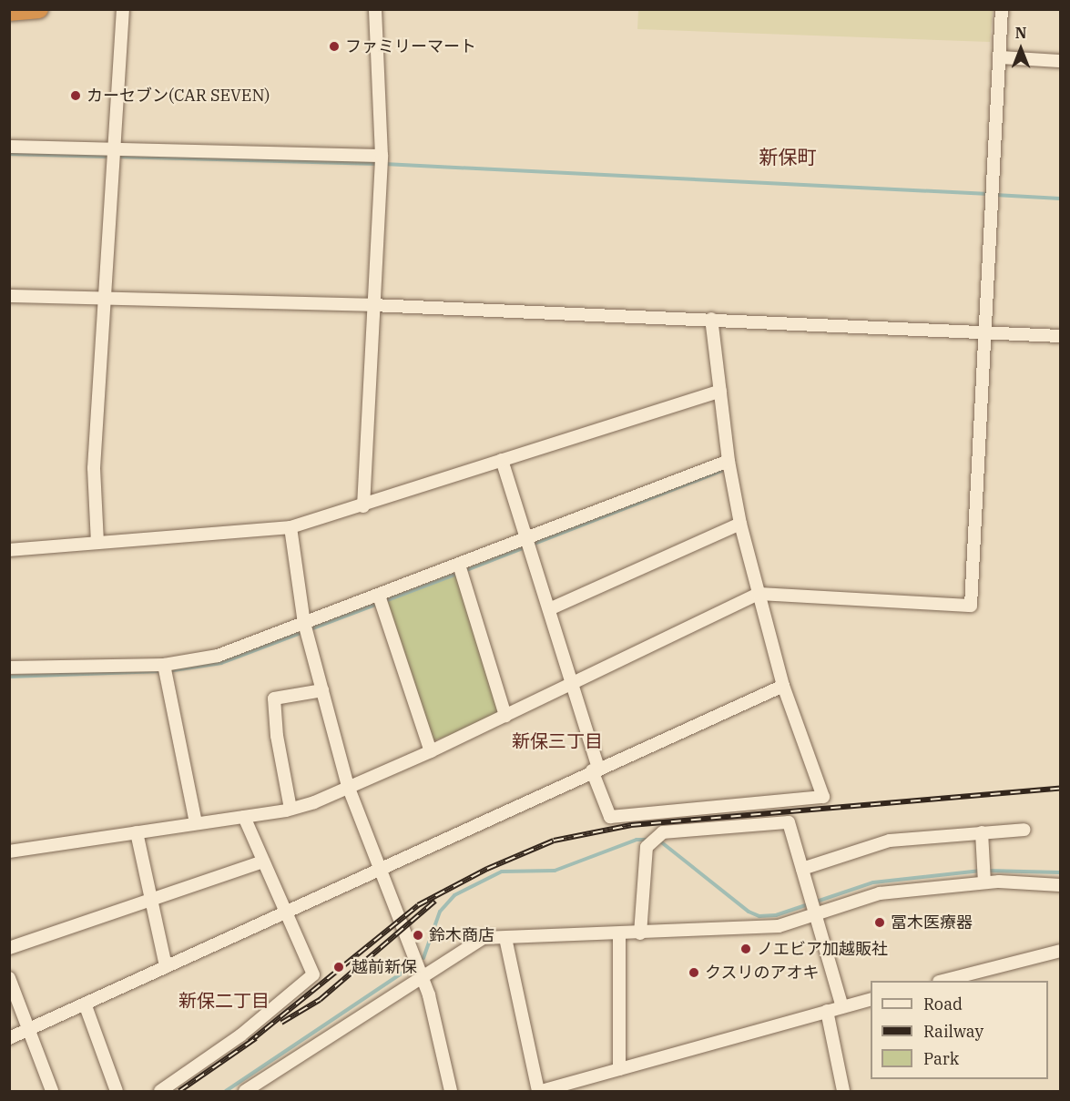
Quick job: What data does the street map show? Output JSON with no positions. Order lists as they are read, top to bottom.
{
  "districts": ["新保町", "新保三丁目", "新保二丁目"],
  "places": [
    "ファミリーマート",
    "カーセブン(CAR SEVEN)",
    "冨木医療器",
    "鈴木商店",
    "ノエビア加越販社",
    "越前新保",
    "クスリのアオキ"
  ],
  "legend": ["Road", "Railway", "Park"],
  "north": "top"
}
